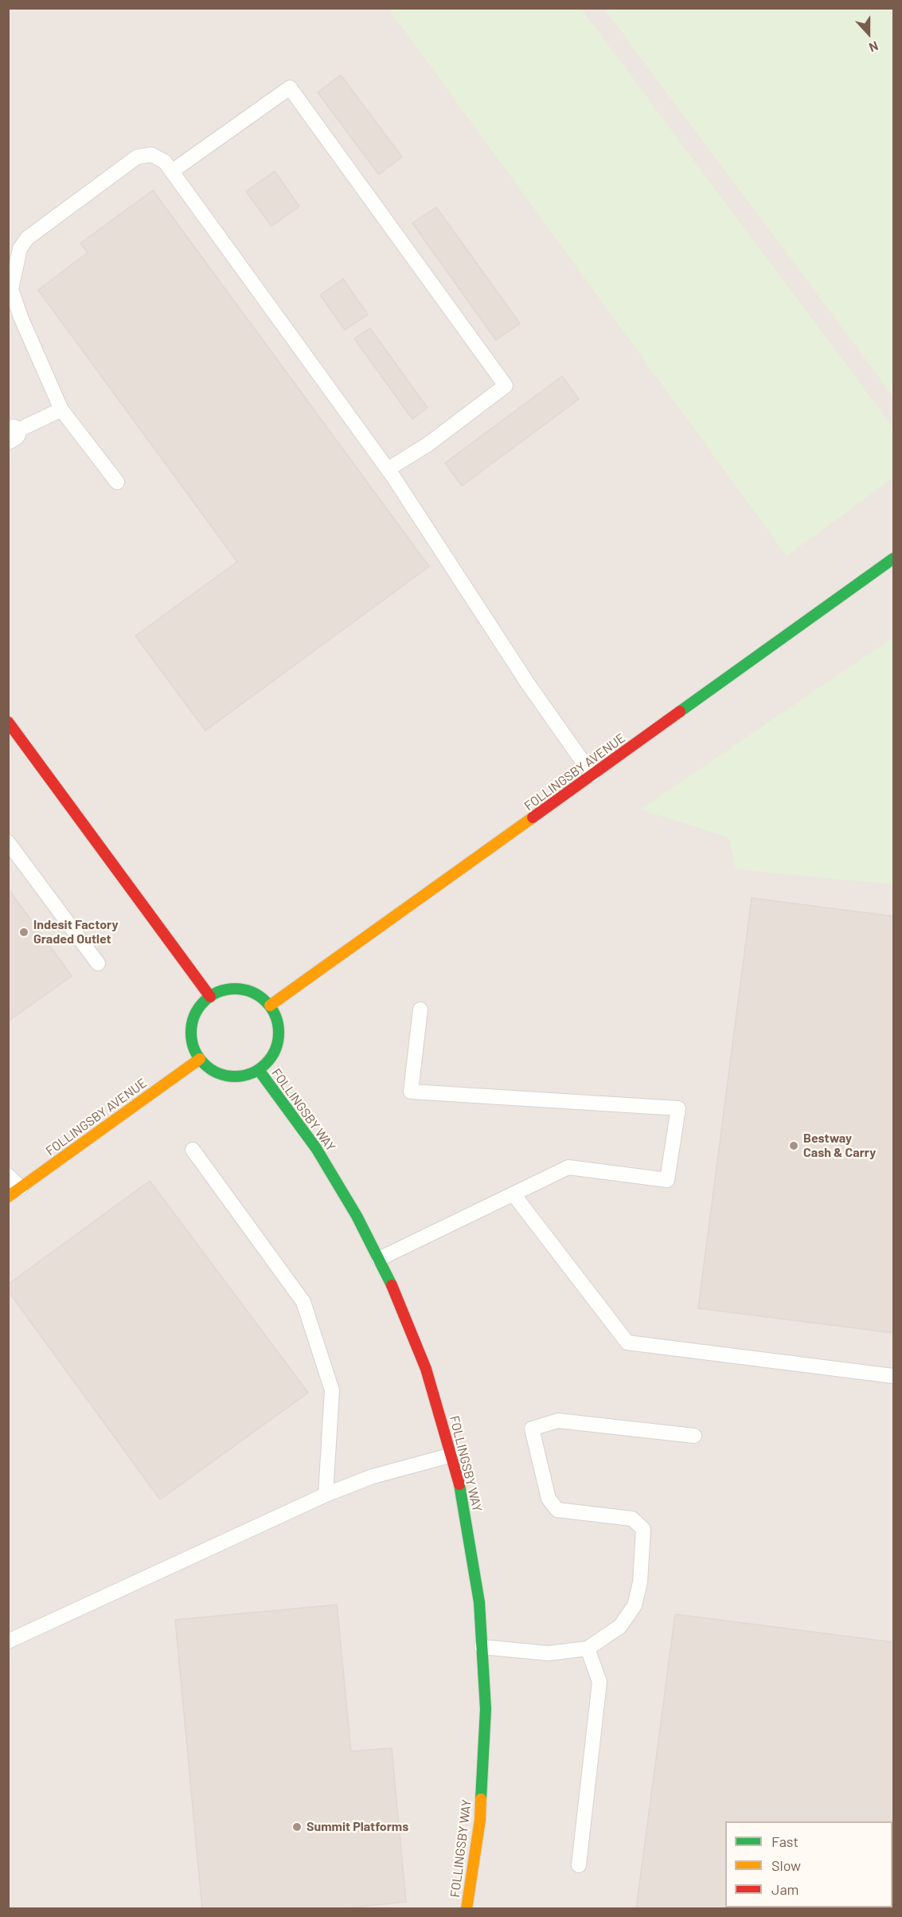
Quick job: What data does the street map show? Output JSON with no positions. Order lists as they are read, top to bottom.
{
  "streets": {
    "street": ["FOLLINGSBY AVENUE", "FOLLINGSBY WAY"]
  },
  "crossings": [
    ["FOLLINGSBY AVENUE", "FOLLINGSBY WAY"]
  ],
  "places": ["Indesit Factory Graded Outlet", "Bestway Cash & Carry", "Summit Platforms"],
  "legend": ["Fast", "Slow", "Jam"],
  "north": "bottom"
}
